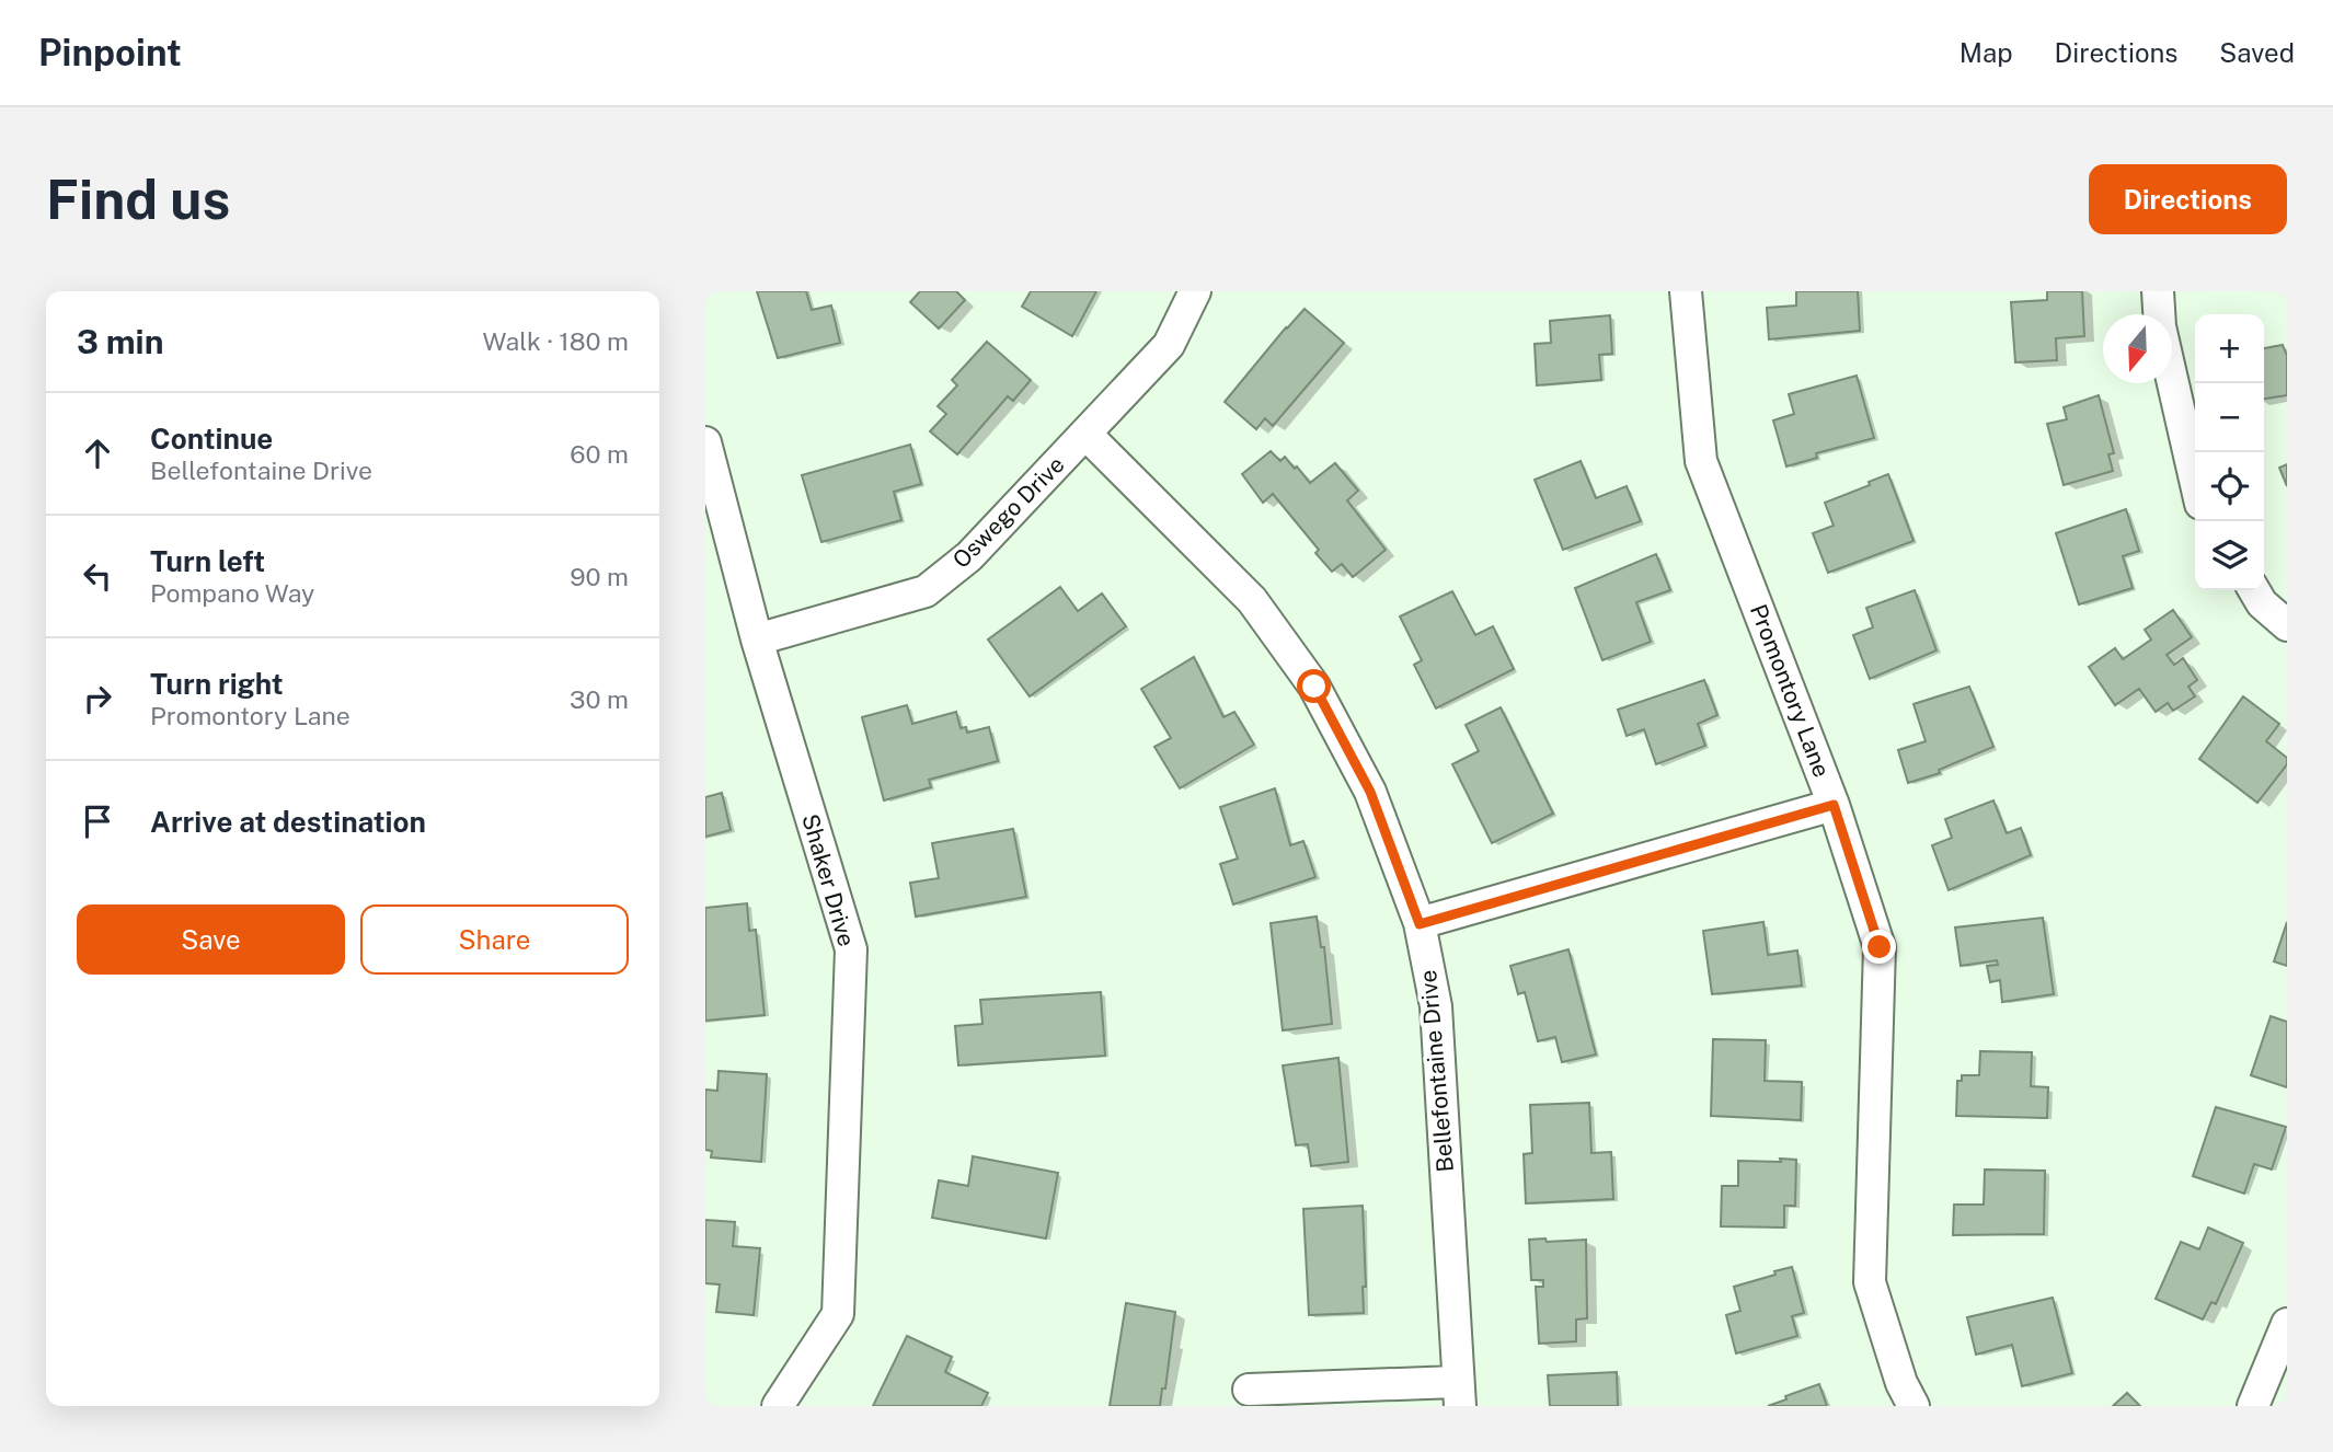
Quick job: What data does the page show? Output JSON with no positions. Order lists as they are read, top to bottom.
{
  "streets": {
    "street": [
      "Oswego Drive",
      "Promontory Lane",
      "Shaker Drive",
      "Bellefontaine Drive"
    ]
  },
  "crossings": [
    ["Oswego Drive", "Shaker Drive"],
    ["Oswego Drive", "Bellefontaine Drive"]
  ],
  "north": "bottom",
  "page": {
    "header": "Pinpoint",
    "nav": ["Map", "Directions", "Saved"],
    "buttons": [
      "Directions",
      ["Save", "Share"]
    ],
    "title": "Find us",
    "heading": ["3 min", "Walk · 180 m"],
    "map_buttons": ["+", "−"],
    "list": [
      ["Continue", "Bellefontaine Drive", "60 m"],
      ["Turn left", "Pompano Way", "90 m"],
      ["Turn right", "Promontory Lane", "30 m"],
      "Arrive at destination"
    ]
  }
}
